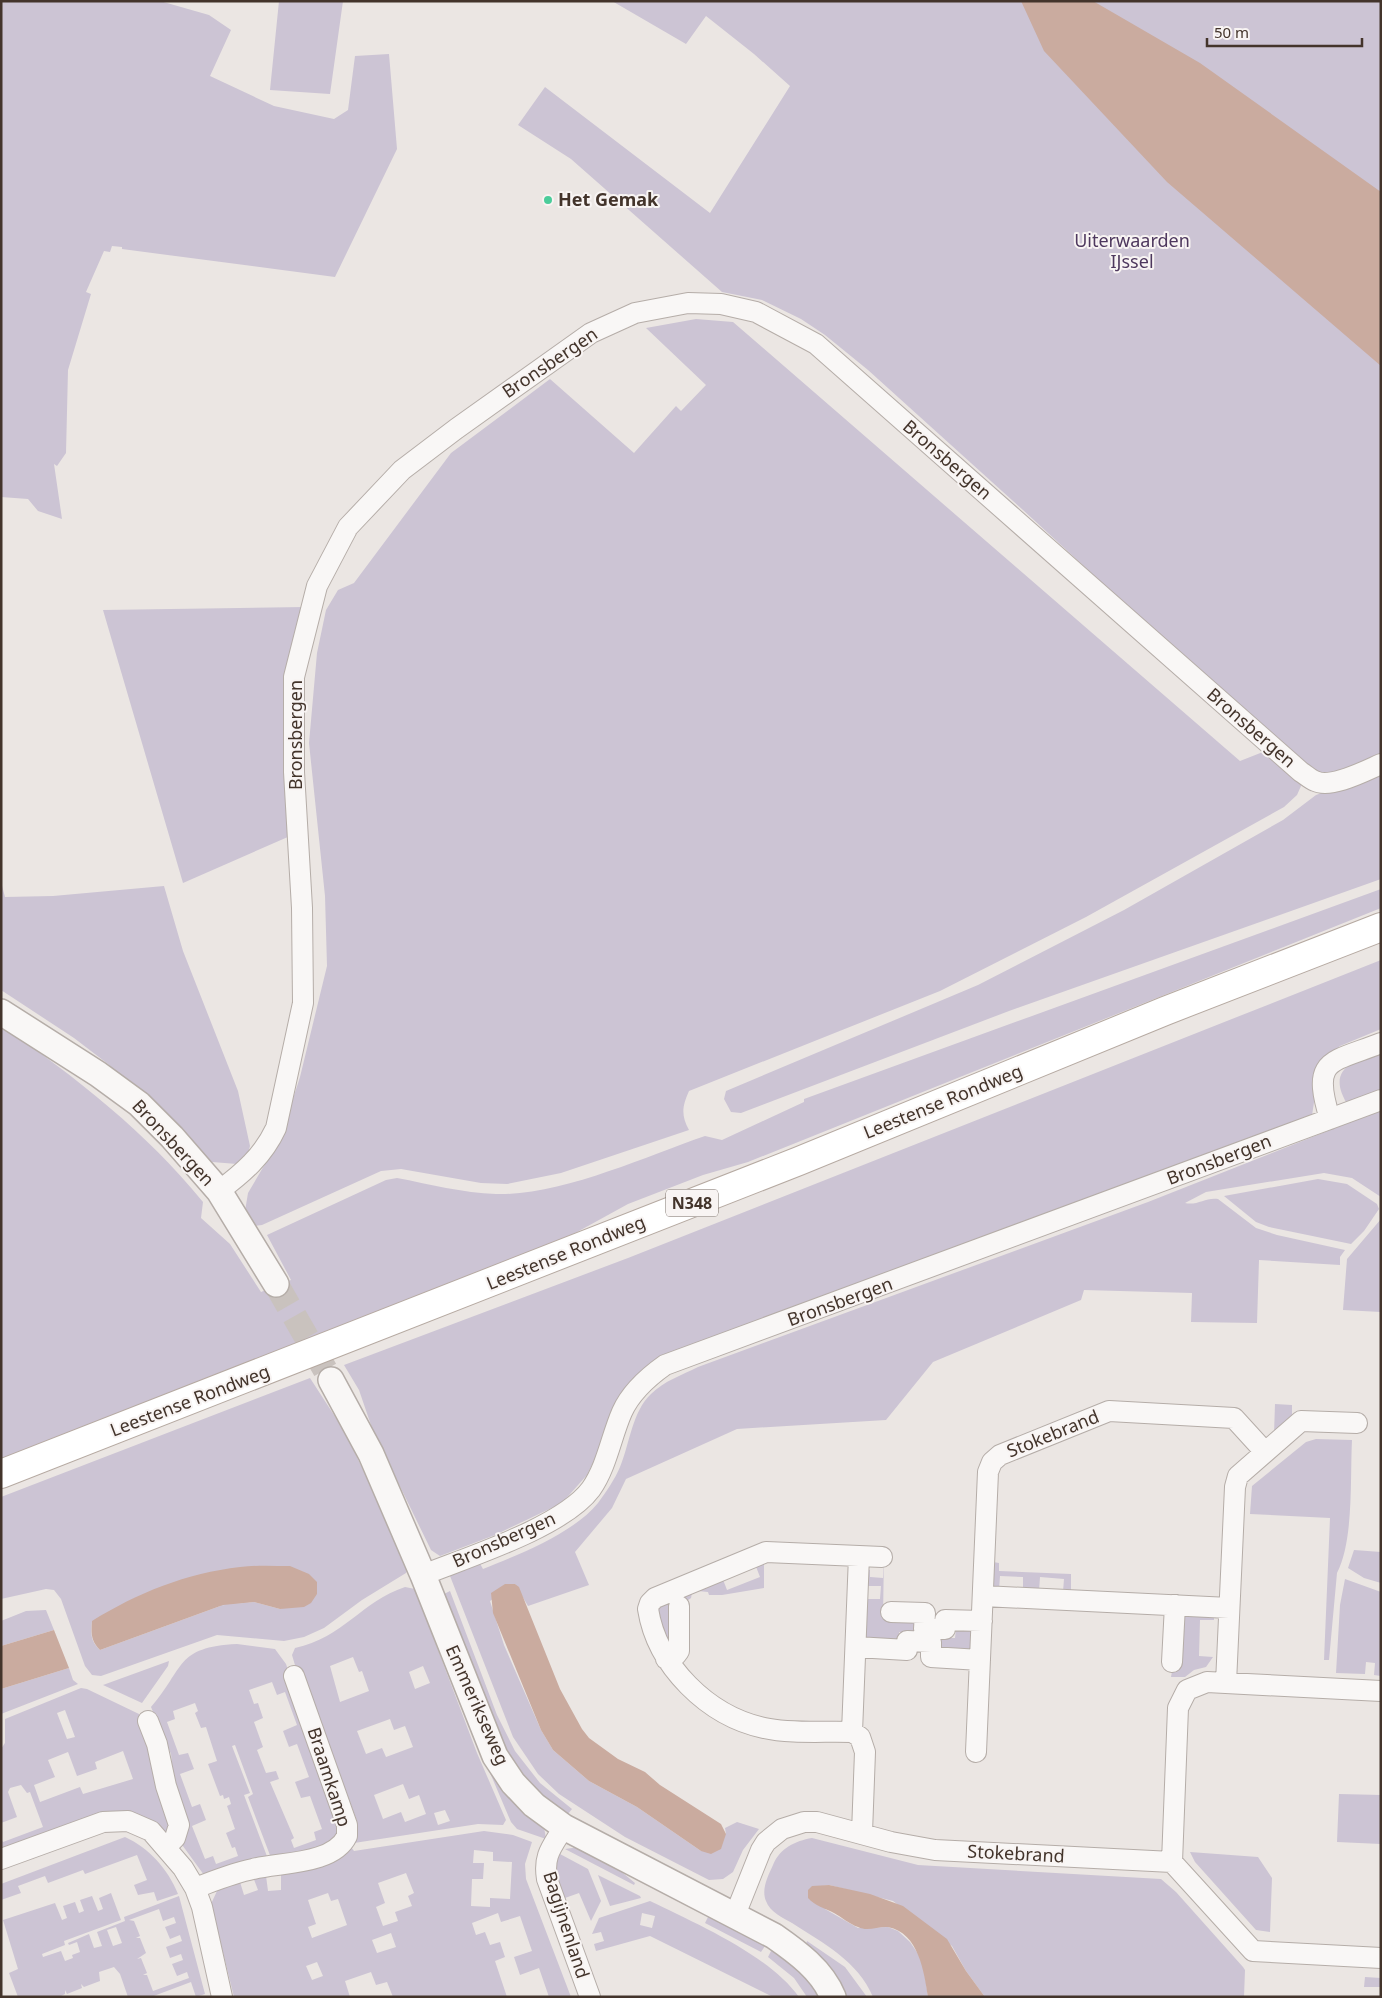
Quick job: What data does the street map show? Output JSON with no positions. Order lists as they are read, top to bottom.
{
  "streets": {
    "main road": ["Leestense Rondweg", "N348"],
    "street": [
      "Bronsbergen",
      "Stokebrand",
      "Emmerikseweg",
      "Braamkamp",
      "Bagijnenland"
    ]
  },
  "crossings": [
    ["Bronsbergen", "Emmerikseweg"],
    ["Stokebrand", "Emmerikseweg"],
    ["Emmerikseweg", "Bagijnenland"]
  ],
  "parks": ["Uiterwaarden IJssel"],
  "places": ["Het Gemak"],
  "scale_bar": "50 m"
}
